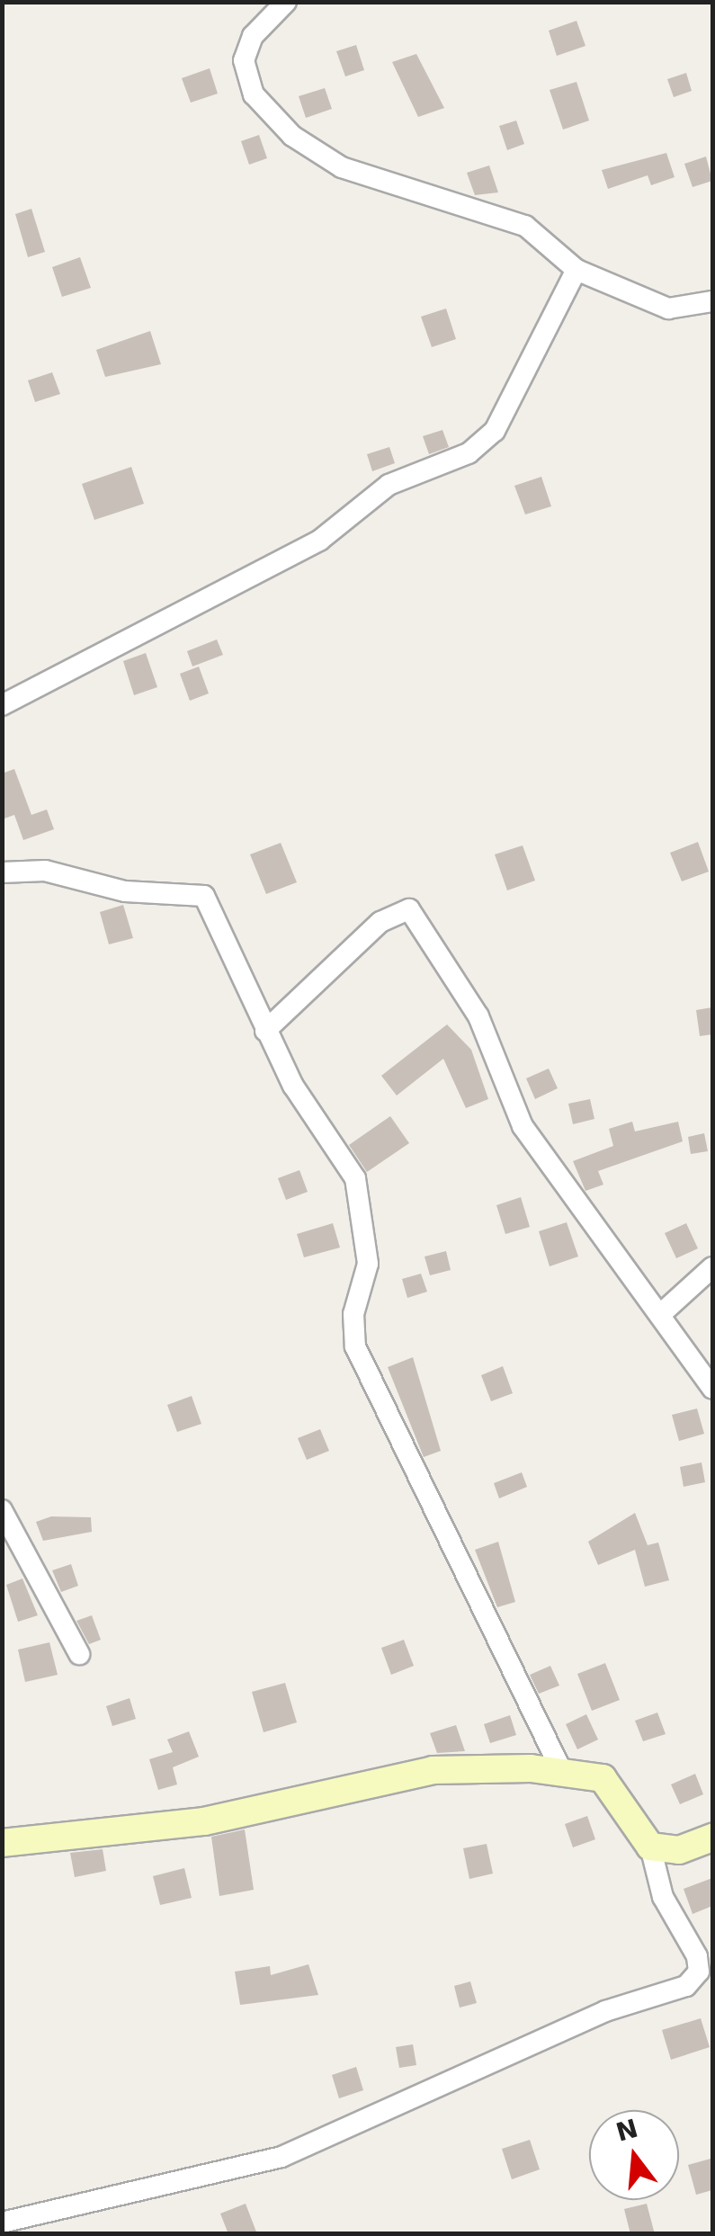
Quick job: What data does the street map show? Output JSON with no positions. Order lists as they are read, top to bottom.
{
  "north": "top"
}
